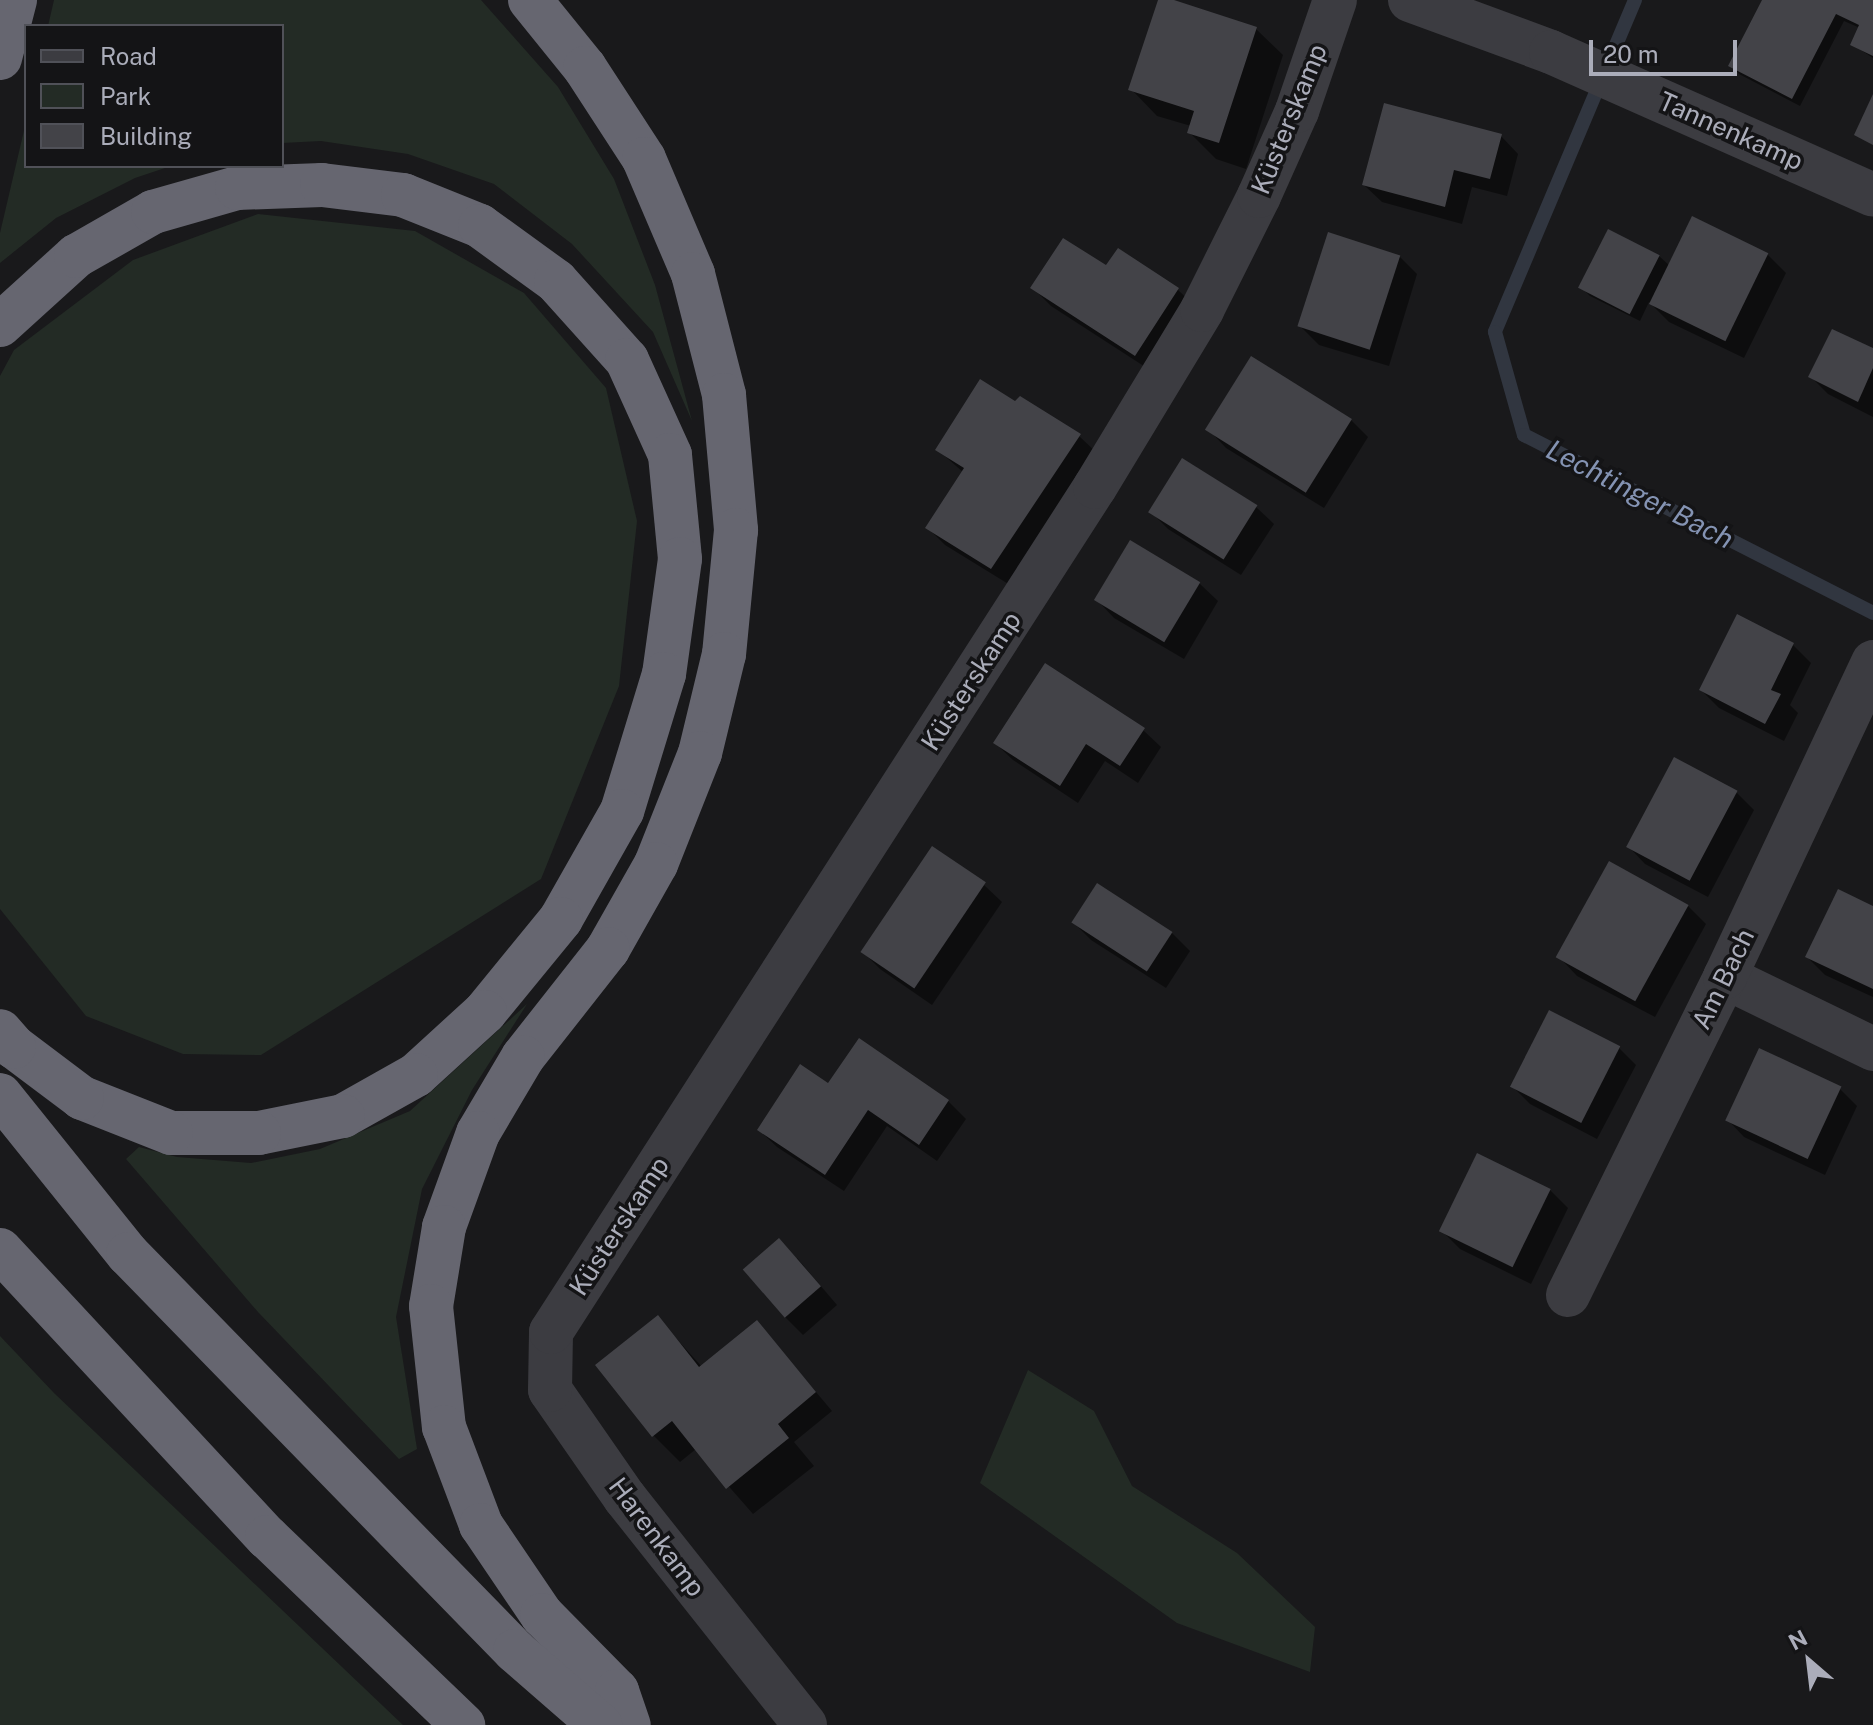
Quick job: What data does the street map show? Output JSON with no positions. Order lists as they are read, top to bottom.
{
  "streets": {
    "street": [
      "Küsterskamp",
      "Tannenkamp",
      "Am Bach",
      "Harenkamp"
    ]
  },
  "crossings": [
    ["Küsterskamp", "Harenkamp"]
  ],
  "water": ["Lechtinger Bach"],
  "legend": ["Road", "Park", "Building"],
  "scale_bar": "20 m",
  "north": "top left"
}
